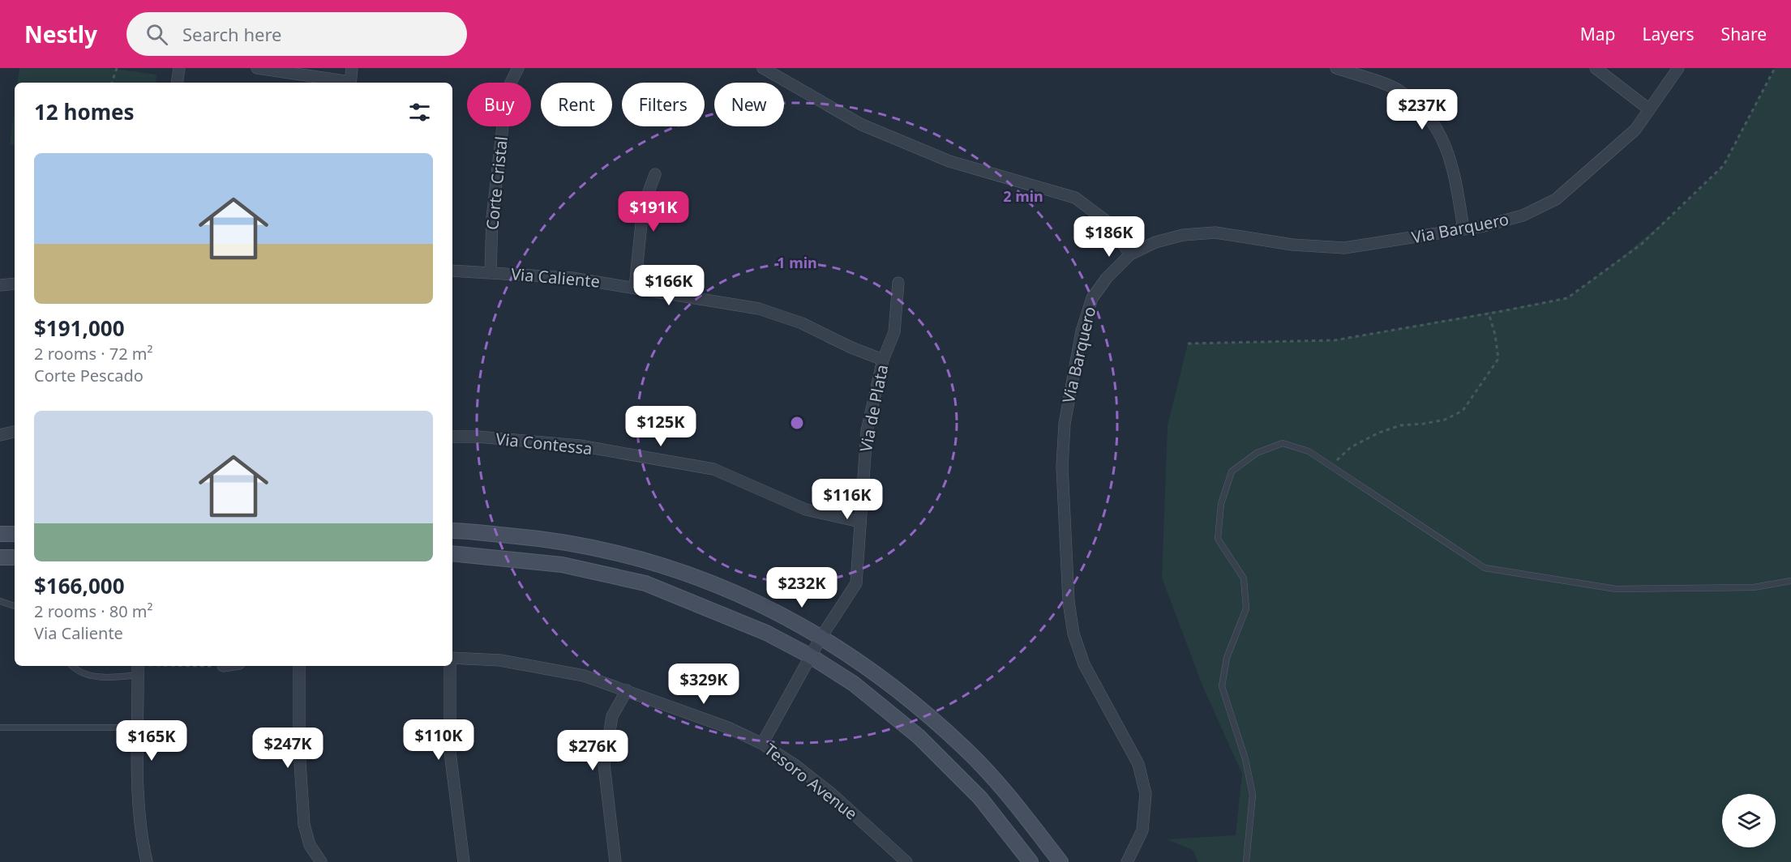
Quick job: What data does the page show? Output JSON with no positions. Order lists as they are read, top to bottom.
{
  "streets": {
    "street": [
      "Corte Cristal",
      "Via Barquero",
      "Via Caliente",
      "Via de Plata",
      "Via Contessa",
      "Tesoro Avenue"
    ]
  },
  "crossings": [
    ["Corte Cristal", "Via Caliente"],
    ["Via Caliente", "Via de Plata"],
    ["Via de Plata", "Via Contessa"],
    ["Via de Plata", "Tesoro Avenue"]
  ],
  "page": {
    "header": "Nestly",
    "search": "Search here",
    "nav": ["Map", "Layers", "Share"],
    "chip": [
      "Buy",
      "Rent",
      "Filters",
      "New"
    ],
    "heading": "12 homes",
    "price": [
      "$237K",
      "$191K",
      "$186K",
      "$166K",
      "$125K",
      "$116K",
      "$232K",
      "$329K",
      "$110K",
      "$165K",
      "$247K",
      "$276K"
    ],
    "list": [
      {
        "name": "$191,000",
        "note": "2 rooms · 72 m² · Corte Pescado"
      },
      {
        "name": "$166,000",
        "note": "2 rooms · 80 m² · Via Caliente"
      }
    ]
  },
  "rings": ["2 min", "1 min"]
}
